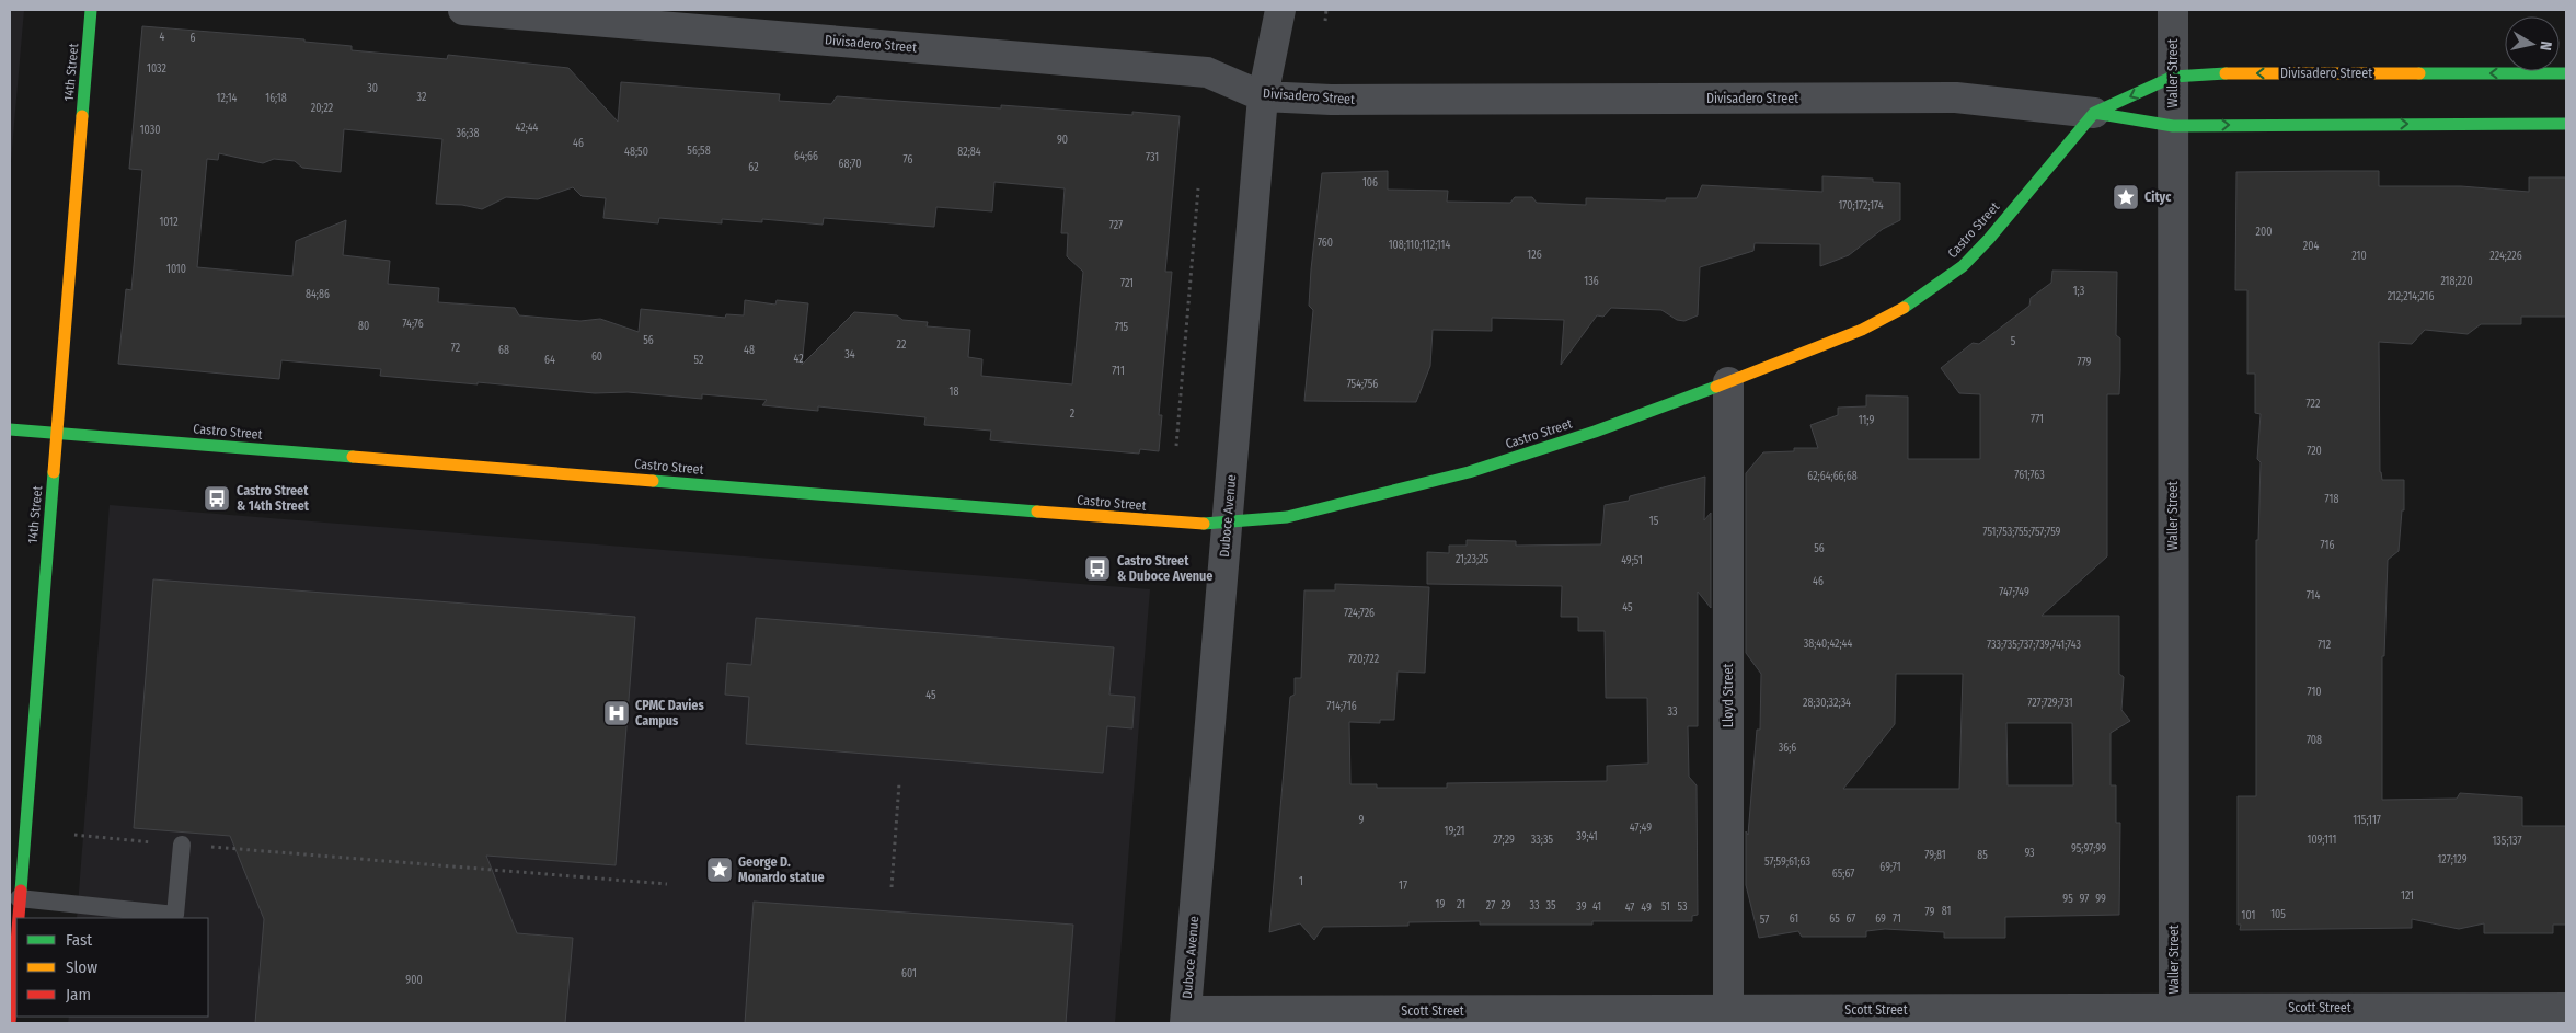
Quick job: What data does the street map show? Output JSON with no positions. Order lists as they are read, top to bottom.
{
  "streets": {
    "main road": ["Divisadero Street", "14th Street", "Castro Street"],
    "street": [
      "Waller Street",
      "Duboce Avenue",
      "Lloyd Street",
      "Scott Street"
    ]
  },
  "crossings": [
    ["Divisadero Street", "Waller Street"],
    ["Divisadero Street", "Castro Street"],
    ["Divisadero Street", "Duboce Avenue"],
    ["14th Street", "Castro Street"],
    ["Waller Street", "Scott Street"],
    ["Castro Street", "Duboce Avenue"],
    ["Castro Street", "Lloyd Street"],
    ["Duboce Avenue", "Scott Street"],
    ["Lloyd Street", "Scott Street"]
  ],
  "places": {
    "place": ["Cityc", "George D. Monardo statue"],
    "bus stop": ["Castro Street & 14th Street", "Castro Street & Duboce Avenue"],
    "hospital": ["CPMC Davies Campus"]
  },
  "house_numbers": [
    "4",
    "6",
    "1032",
    "30",
    "32",
    "12;14",
    "16;18",
    "20;22",
    "42;44",
    "1030",
    "36;38",
    "90",
    "46",
    "56;58",
    "48;50",
    "82;84",
    "64;66",
    "731",
    "76",
    "68;70",
    "62",
    "106",
    "170;172;174",
    "1012",
    "727",
    "200",
    "760",
    "108;110;112;114",
    "204",
    "126",
    "210",
    "224;226",
    "1010",
    "136",
    "218;220",
    "721",
    "1;3",
    "84;86",
    "212;214;216",
    "74;76",
    "80",
    "715",
    "56",
    "5",
    "22",
    "72",
    "68",
    "48",
    "34",
    "60",
    "42",
    "64",
    "52",
    "779",
    "711",
    "754;756",
    "18",
    "722",
    "2",
    "771",
    "11;9",
    "720",
    "761;763",
    "62;64;66;68",
    "718",
    "15",
    "751;753;755;757;759",
    "716",
    "56",
    "21;23;25",
    "49;51",
    "46",
    "747;749",
    "714",
    "45",
    "724;726",
    "38;40;42;44",
    "733;735;737;739;741;743",
    "712",
    "720;722",
    "710",
    "45",
    "28;30;32;34",
    "727;729;731",
    "714;716",
    "33",
    "708",
    "36;6",
    "9",
    "115;117",
    "47;49",
    "19;21",
    "39;41",
    "27;29",
    "33;35",
    "109;111",
    "135;137",
    "95;97;99",
    "93",
    "79;81",
    "85",
    "127;129",
    "57;59;61;63",
    "69;71",
    "65;67",
    "1",
    "17",
    "121",
    "95",
    "97",
    "99",
    "19",
    "21",
    "27",
    "29",
    "33",
    "35",
    "39",
    "41",
    "51",
    "53",
    "47",
    "49",
    "81",
    "79",
    "105",
    "101",
    "61",
    "65",
    "67",
    "69",
    "71",
    "57",
    "601",
    "900"
  ],
  "legend": ["Fast", "Slow", "Jam"],
  "north": "right"
}
